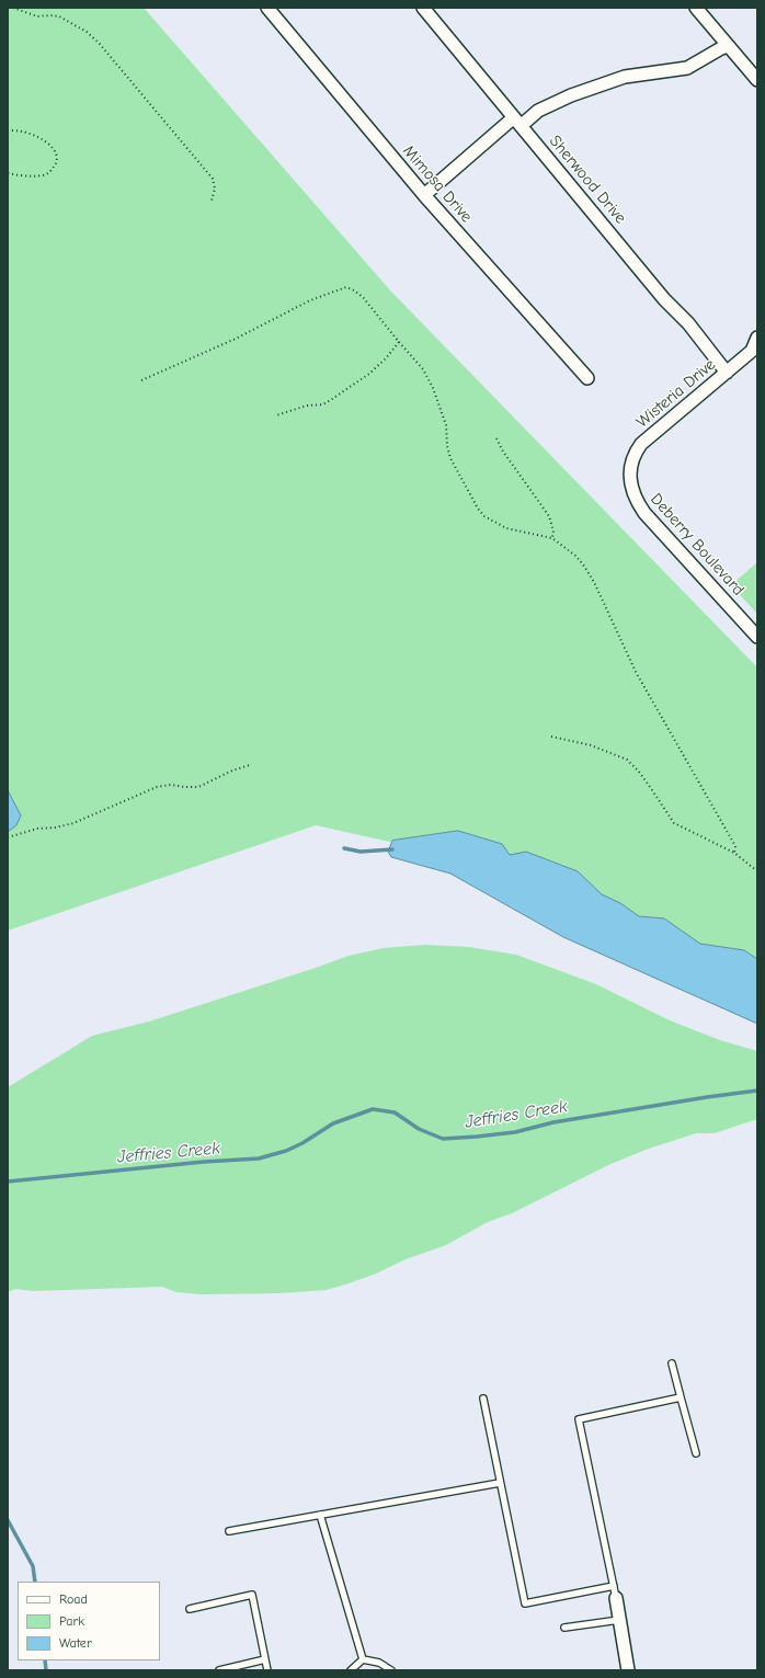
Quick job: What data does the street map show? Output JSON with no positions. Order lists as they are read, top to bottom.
{
  "streets": {
    "street": [
      "Sherwood Drive",
      "Mimosa Drive",
      "Wisteria Drive",
      "Deberry Boulevard"
    ]
  },
  "crossings": [
    ["Sherwood Drive", "Wisteria Drive"],
    ["Wisteria Drive", "Deberry Boulevard"]
  ],
  "water": ["Jeffries Creek"],
  "legend": ["Road", "Park", "Water"]
}
